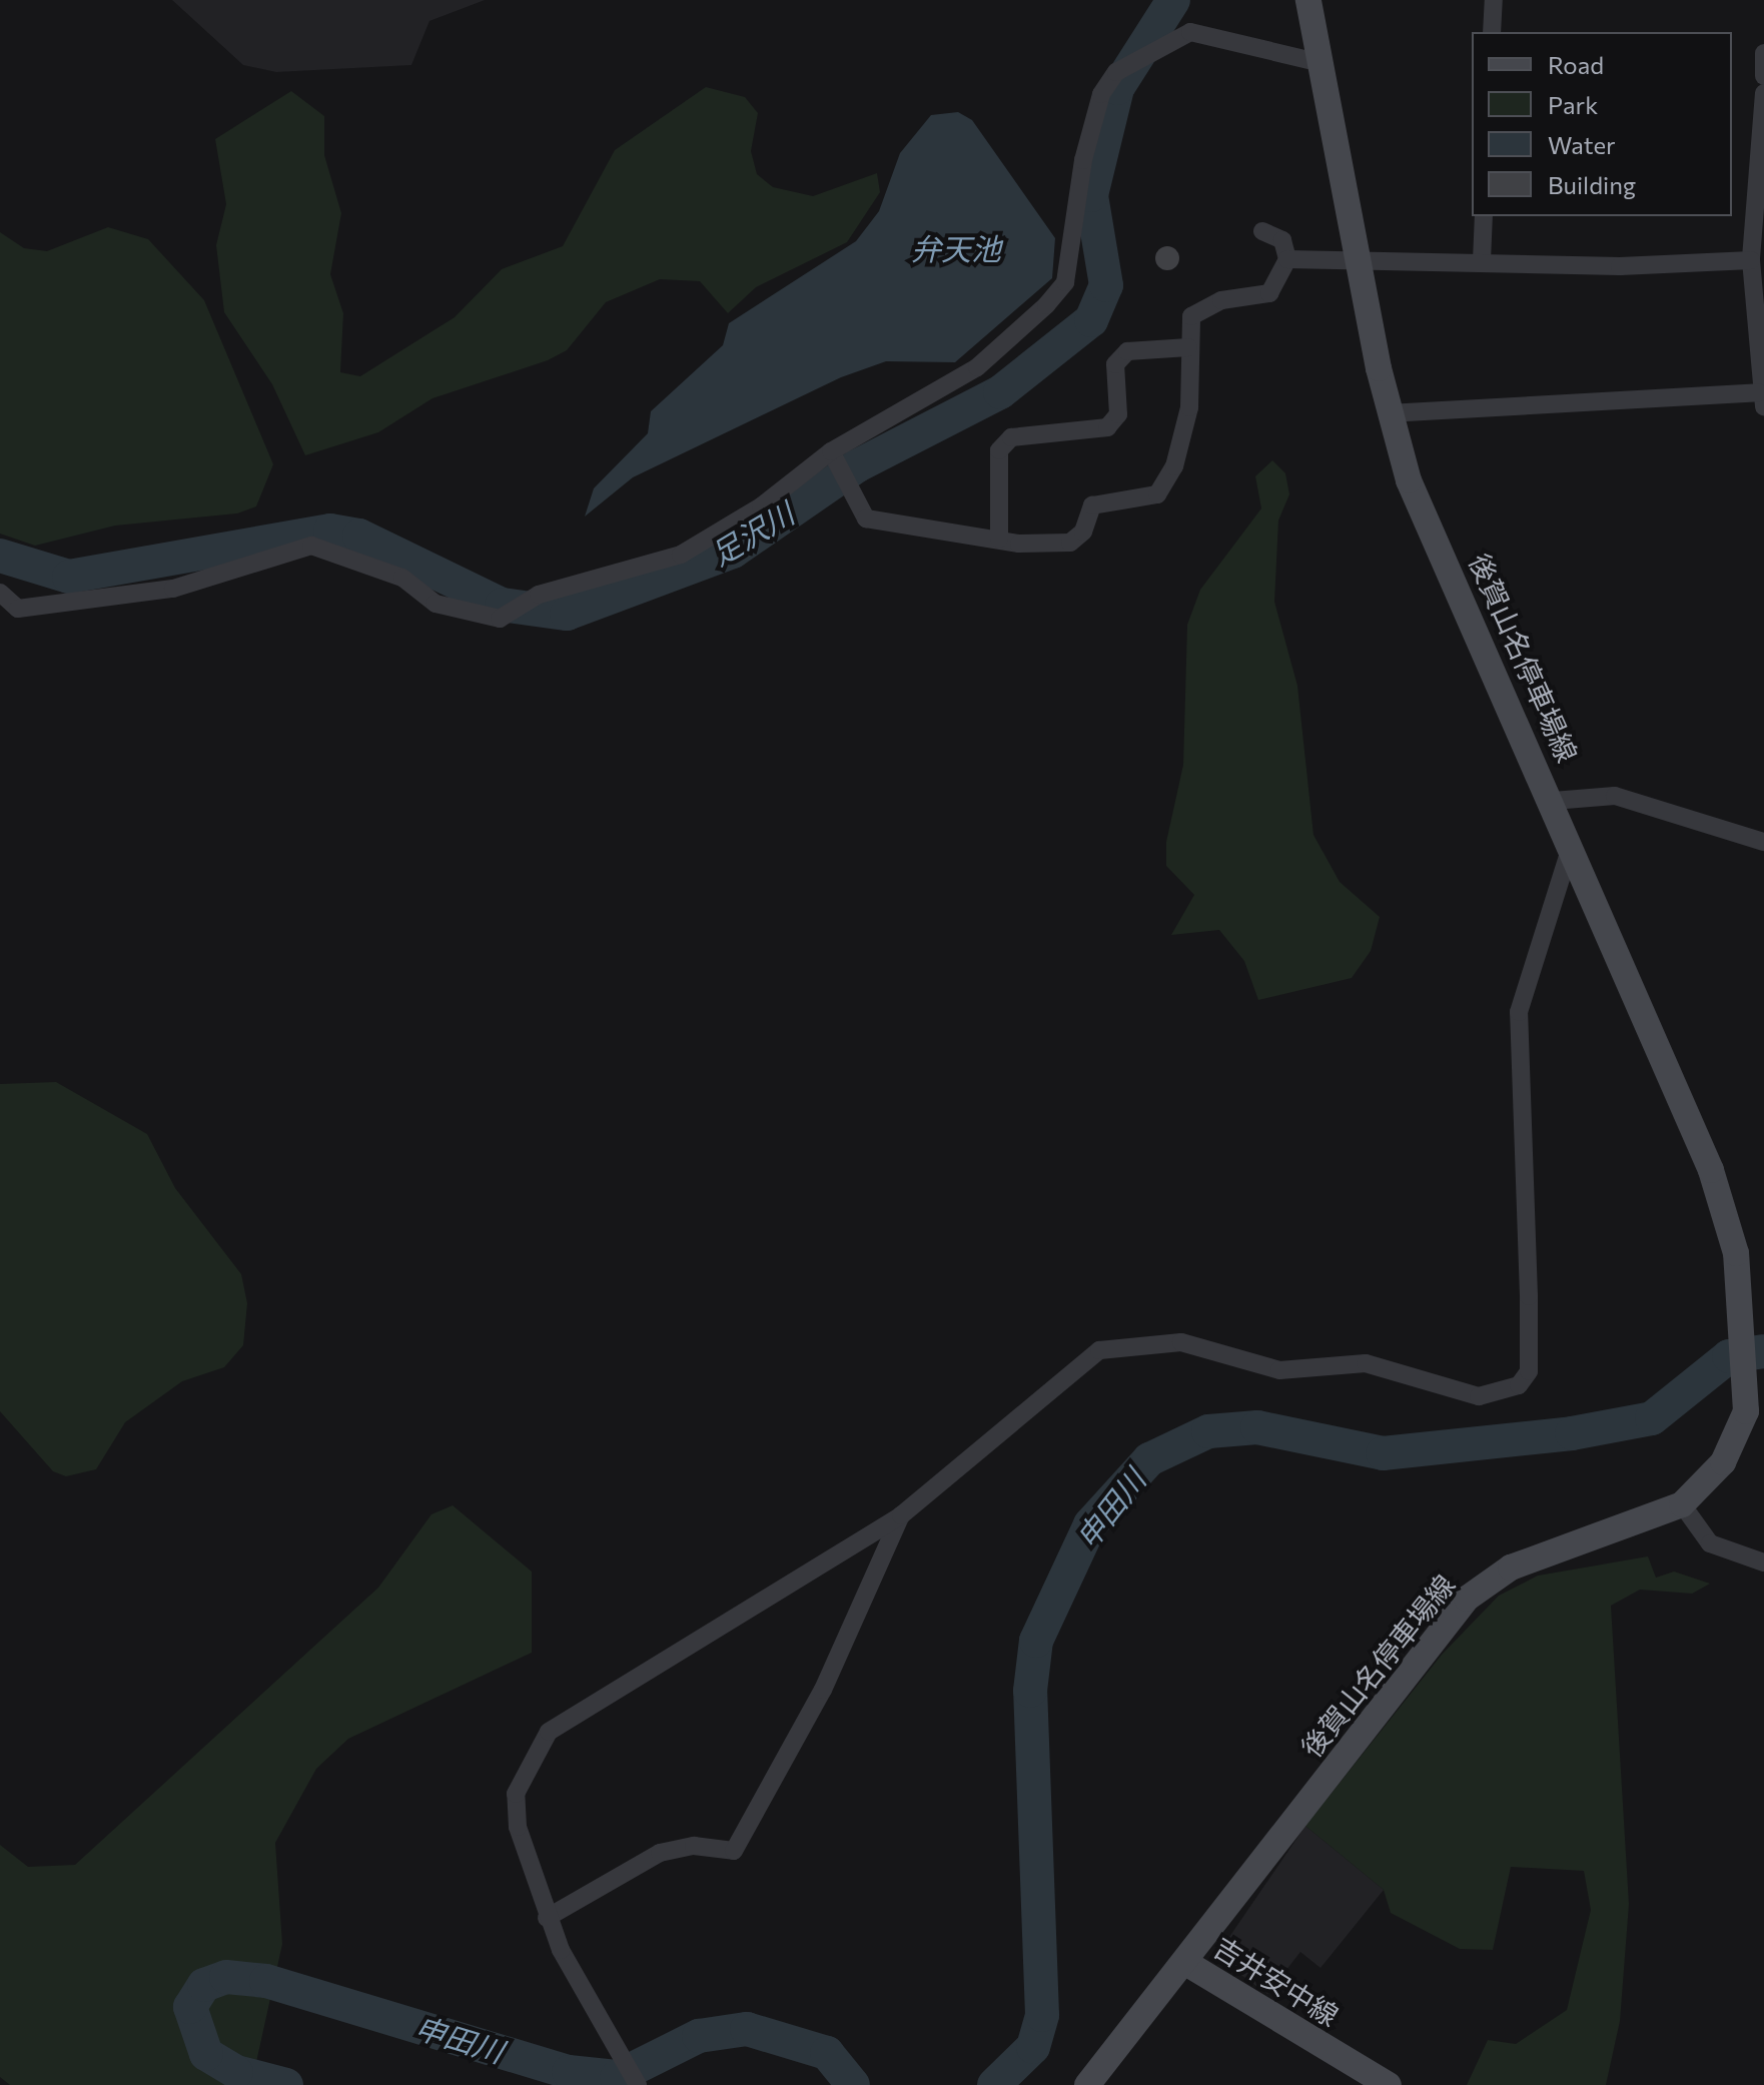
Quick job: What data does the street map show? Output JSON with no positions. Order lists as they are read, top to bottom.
{
  "streets": {
    "main road": ["後賀山名停車場線", "吉井安中線"]
  },
  "crossings": [
    ["後賀山名停車場線", "吉井安中線"]
  ],
  "water": ["弁天池", "足沢川", "申田川"],
  "legend": [
    "Road",
    "Park",
    "Water",
    "Building"
  ]
}
